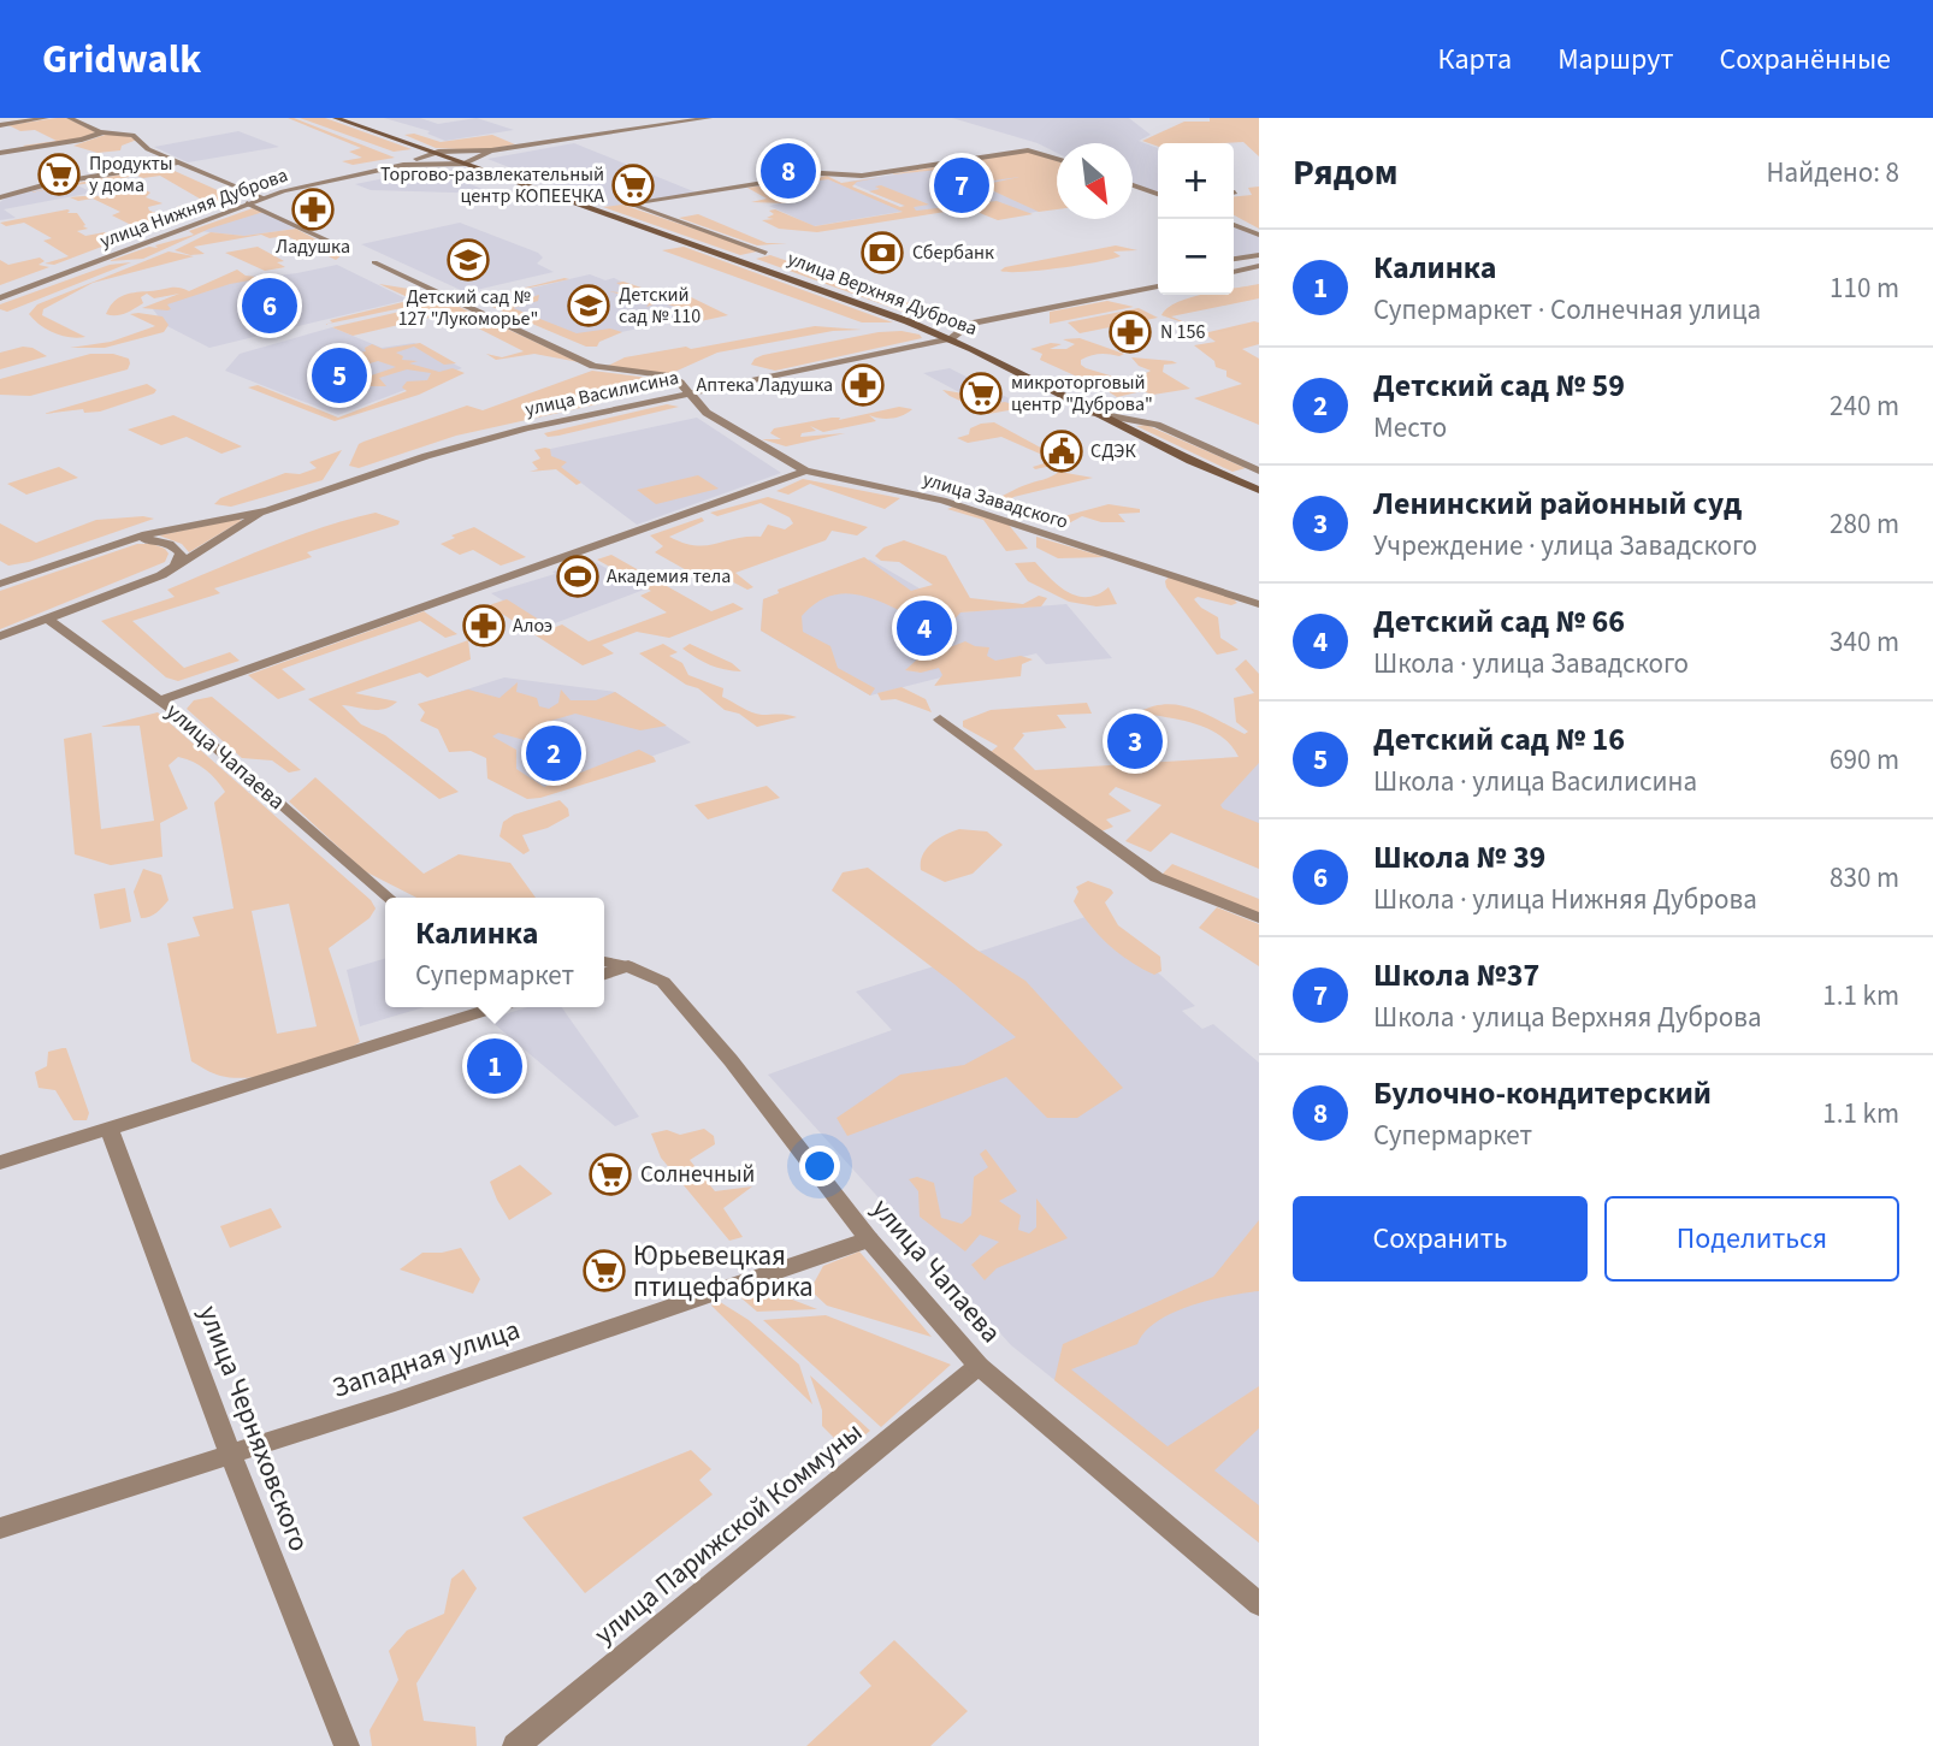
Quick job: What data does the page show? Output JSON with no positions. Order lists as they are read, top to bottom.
{
  "streets": {
    "main road": ["улица Верхняя Дуброва"],
    "street": [
      "улица Нижняя Дуброва",
      "улица Василисина",
      "улица Завадского",
      "улица Чапаева",
      "Западная улица",
      "улица Черняховского",
      "улица Парижской Коммуны"
    ]
  },
  "crossings": [
    ["улица Нижняя Дуброва", "улица Верхняя Дуброва"],
    ["улица Верхняя Дуброва", "улица Василисина"],
    ["улица Василисина", "улица Завадского"],
    ["улица Василисина", "улица Чапаева"],
    ["улица Чапаева", "Западная улица"],
    ["улица Чапаева", "улица Парижской Коммуны"],
    ["Западная улица", "улица Черняховского"]
  ],
  "places": {
    "supermarket": [
      "Продукты у дома",
      "Торгово-развлекательный центр КОПЕЕЧКА",
      "микроторговый центр \"Дуброва\"",
      "Солнечный",
      "Юрьевецкая птицефабрика"
    ],
    "pharmacy": [
      "Ладушка",
      "N 156",
      "Аптека Ладушка",
      "Алоэ"
    ],
    "bank": ["Сбербанк"],
    "school or university": ["Детский сад № 127 \"Лукоморье\"", "Детский сад № 110"],
    "public building": ["СДЭК"],
    "sports": ["Академия тела"]
  },
  "north": "bottom right",
  "page": {
    "header": "Gridwalk",
    "nav": ["Карта", "Маршрут", "Сохранённые"],
    "heading": ["Рядом", "Найдено: 8"],
    "pins": [
      "8",
      "7",
      "6",
      "5",
      "4",
      "3",
      "2",
      "1"
    ],
    "map_buttons": ["+", "−"],
    "list": [
      {
        "mark": "1",
        "name": "Калинка",
        "note": "Супермаркет · Солнечная улица",
        "value": "110 m"
      },
      {
        "mark": "2",
        "name": "Детский сад № 59",
        "note": "Место",
        "value": "240 m"
      },
      {
        "mark": "3",
        "name": "Ленинский районный суд",
        "note": "Учреждение · улица Завадского",
        "value": "280 m"
      },
      {
        "mark": "4",
        "name": "Детский сад № 66",
        "note": "Школа · улица Завадского",
        "value": "340 m"
      },
      {
        "mark": "5",
        "name": "Детский сад № 16",
        "note": "Школа · улица Василисина",
        "value": "690 m"
      },
      {
        "mark": "6",
        "name": "Школа № 39",
        "note": "Школа · улица Нижняя Дуброва",
        "value": "830 m"
      },
      {
        "mark": "7",
        "name": "Школа №37",
        "note": "Школа · улица Верхняя Дуброва",
        "value": "1.1 km"
      },
      {
        "mark": "8",
        "name": "Булочно-кондитерский",
        "note": "Супермаркет",
        "value": "1.1 km"
      }
    ],
    "popup": ["Калинка", "Супермаркет"],
    "buttons": ["Сохранить", "Поделиться"]
  }
}
